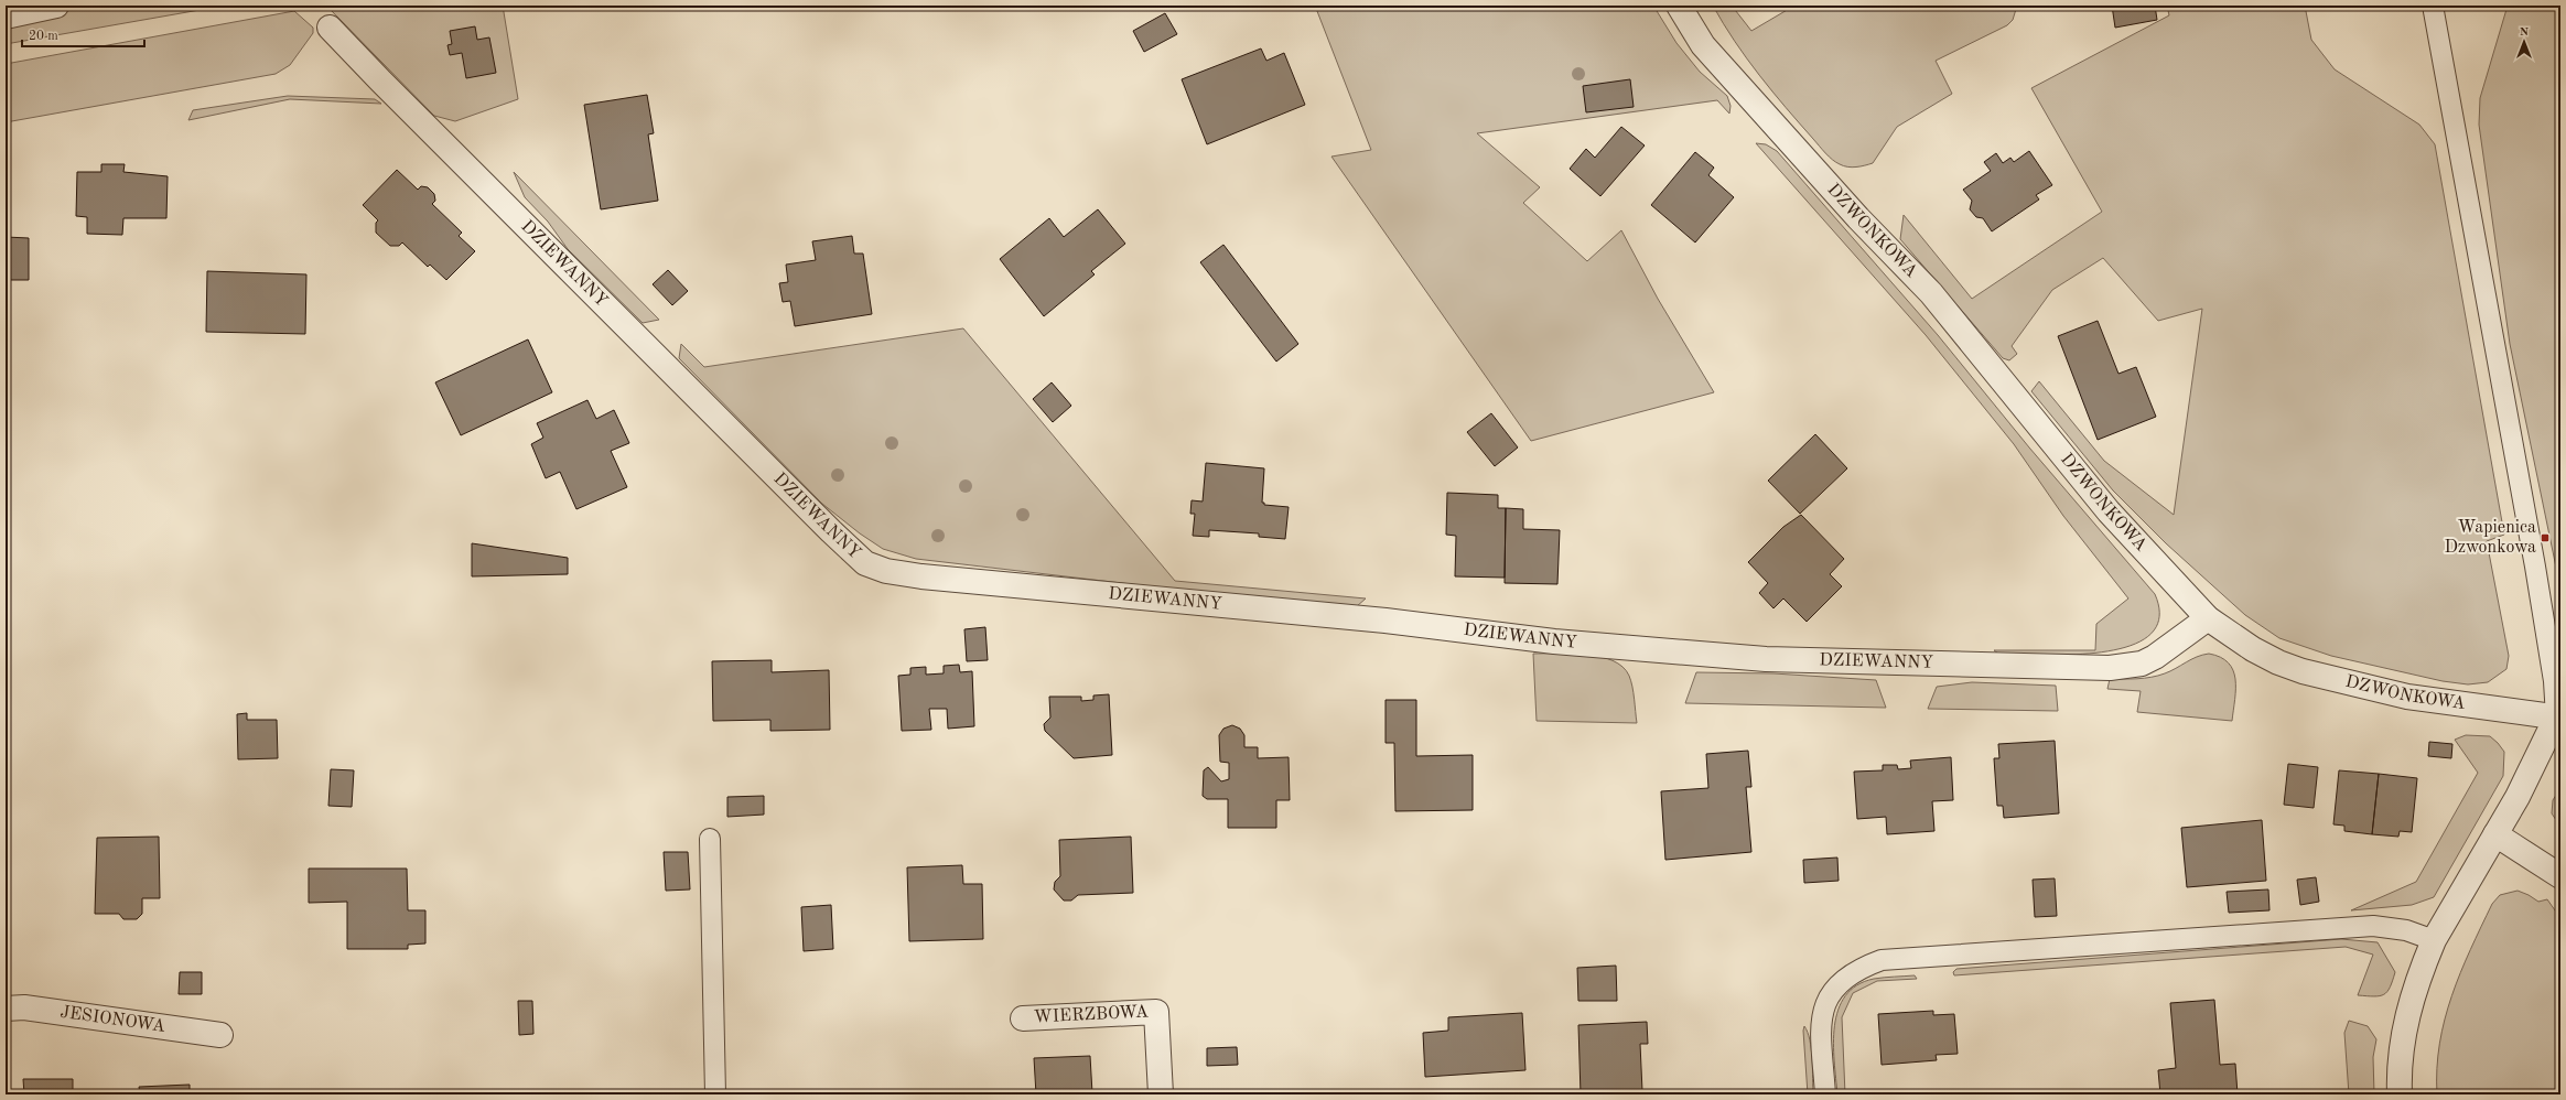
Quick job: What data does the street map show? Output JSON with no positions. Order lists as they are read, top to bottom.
{
  "streets": {
    "street": [
      "DZWONKOWA",
      "DZIEWANNY",
      "WIERZBOWA",
      "JESIONOWA"
    ]
  },
  "crossings": [
    ["DZWONKOWA", "DZIEWANNY"]
  ],
  "places": {
    "transit": ["Wapienica Dzwonkowa"]
  },
  "scale_bar": "20 m",
  "north": "top"
}
